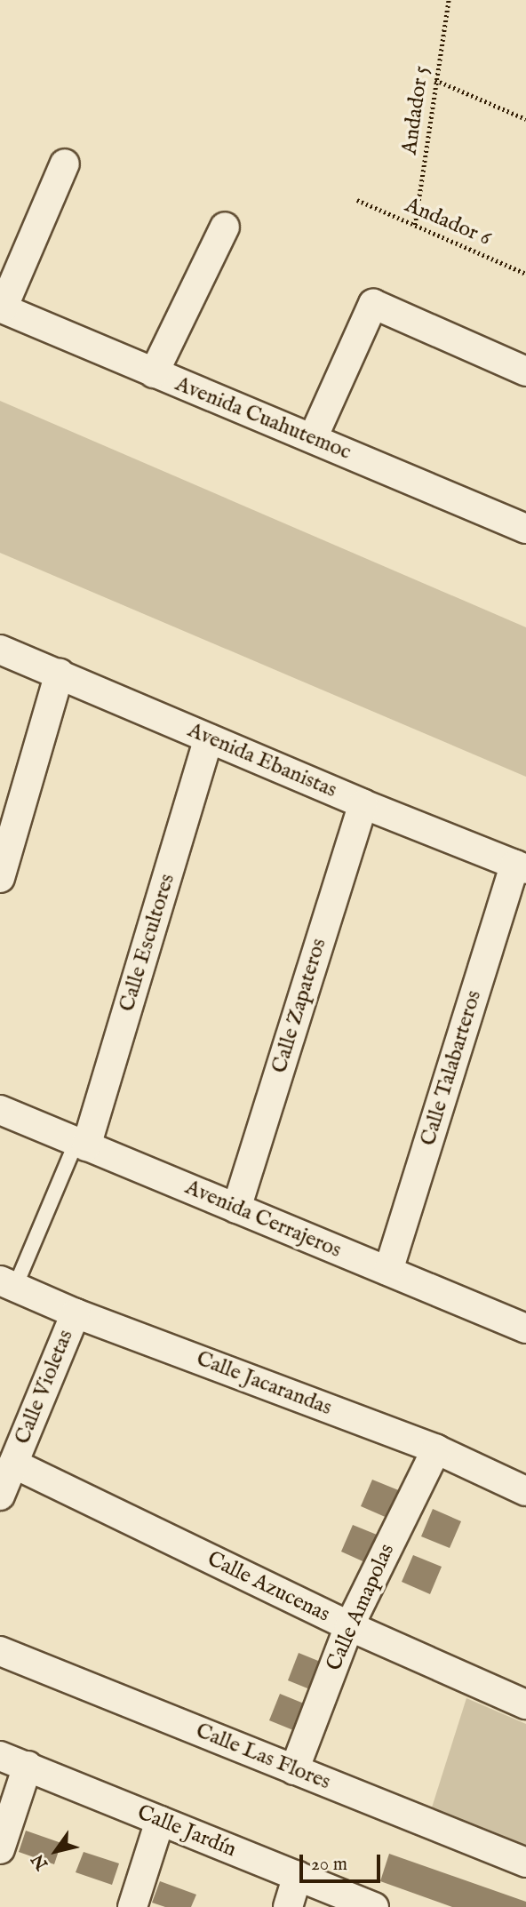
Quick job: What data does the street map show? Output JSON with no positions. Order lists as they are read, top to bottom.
{
  "streets": {
    "street": [
      "Avenida Cuahutemoc",
      "Avenida Ebanistas",
      "Calle Escultores",
      "Calle Zapateros",
      "Calle Talabarteros",
      "Avenida Cerrajeros",
      "Calle Jacarandas",
      "Calle Violetas",
      "Calle Azucenas",
      "Calle Amapolas",
      "Calle Las Flores",
      "Calle Jardín"
    ],
    "path": ["Andador 5", "Andador 6"]
  },
  "crossings": [
    ["Andador 5", "Andador 6"],
    ["Avenida Ebanistas", "Calle Escultores"],
    ["Avenida Ebanistas", "Calle Zapateros"],
    ["Avenida Ebanistas", "Calle Talabarteros"],
    ["Calle Escultores", "Avenida Cerrajeros"],
    ["Calle Zapateros", "Avenida Cerrajeros"],
    ["Calle Talabarteros", "Avenida Cerrajeros"],
    ["Calle Jacarandas", "Calle Violetas"],
    ["Calle Jacarandas", "Calle Amapolas"],
    ["Calle Violetas", "Calle Azucenas"],
    ["Calle Azucenas", "Calle Amapolas"],
    ["Calle Amapolas", "Calle Las Flores"]
  ],
  "scale_bar": "20 m",
  "north": "bottom left"
}
